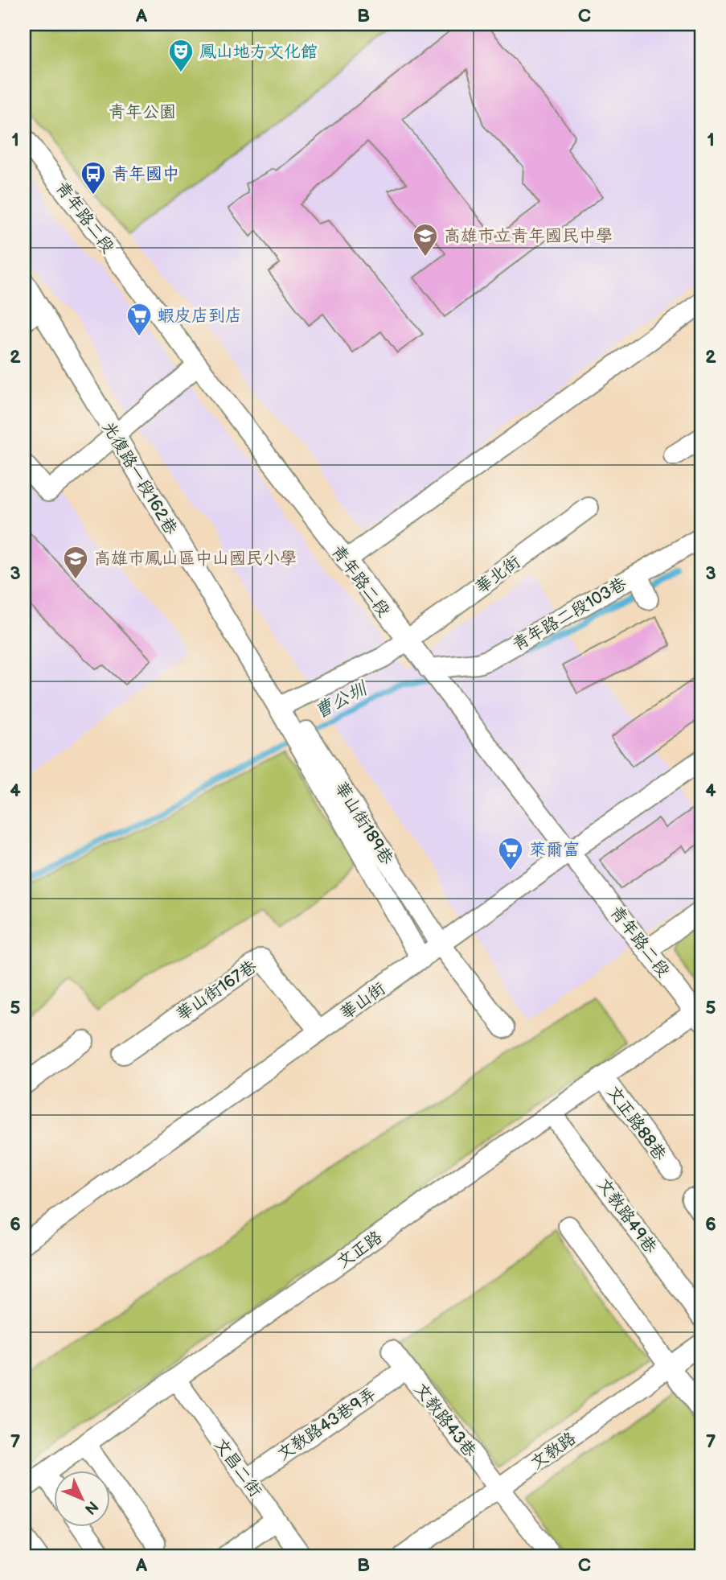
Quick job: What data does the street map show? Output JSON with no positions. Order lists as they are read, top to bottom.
{
  "streets": {
    "street": [
      "青年路二段",
      "光復路一段162巷",
      "華北街",
      "青年路二段103巷",
      "華山街189巷",
      "華山街167巷",
      "華山街",
      "文正路88巷",
      "文教路49巷",
      "文正路",
      "文教路43巷",
      "文教路43巷9弄",
      "文教路",
      "文昌二街"
    ]
  },
  "crossings": [
    ["青年路二段", "華北街"],
    ["青年路二段", "青年路二段103巷"],
    ["青年路二段", "華山街"],
    ["青年路二段", "文正路"],
    ["光復路一段162巷", "華北街"],
    ["光復路一段162巷", "華山街189巷"],
    ["華北街", "華山街189巷"],
    ["華山街189巷", "華山街"],
    ["華山街167巷", "華山街"],
    ["文正路88巷", "文正路"],
    ["文教路49巷", "文正路"],
    ["文正路", "文昌二街"],
    ["文教路43巷", "文教路43巷9弄"],
    ["文教路43巷", "文教路"],
    ["文教路43巷9弄", "文昌二街"]
  ],
  "water": ["曹公圳"],
  "parks": ["青年公園"],
  "places": {
    "theatre": ["鳳山地方文化館"],
    "bus stop": ["青年國中"],
    "school or university": ["高雄市立青年國民中學", "高雄市鳳山區中山國民小學"],
    "supermarket": ["蝦皮店到店", "萊爾富"]
  },
  "north": "bottom right",
  "grid": {
    "columns": ["A", "B", "C"],
    "rows": [
      "1",
      "2",
      "3",
      "4",
      "5",
      "6",
      "7"
    ]
  }
}
